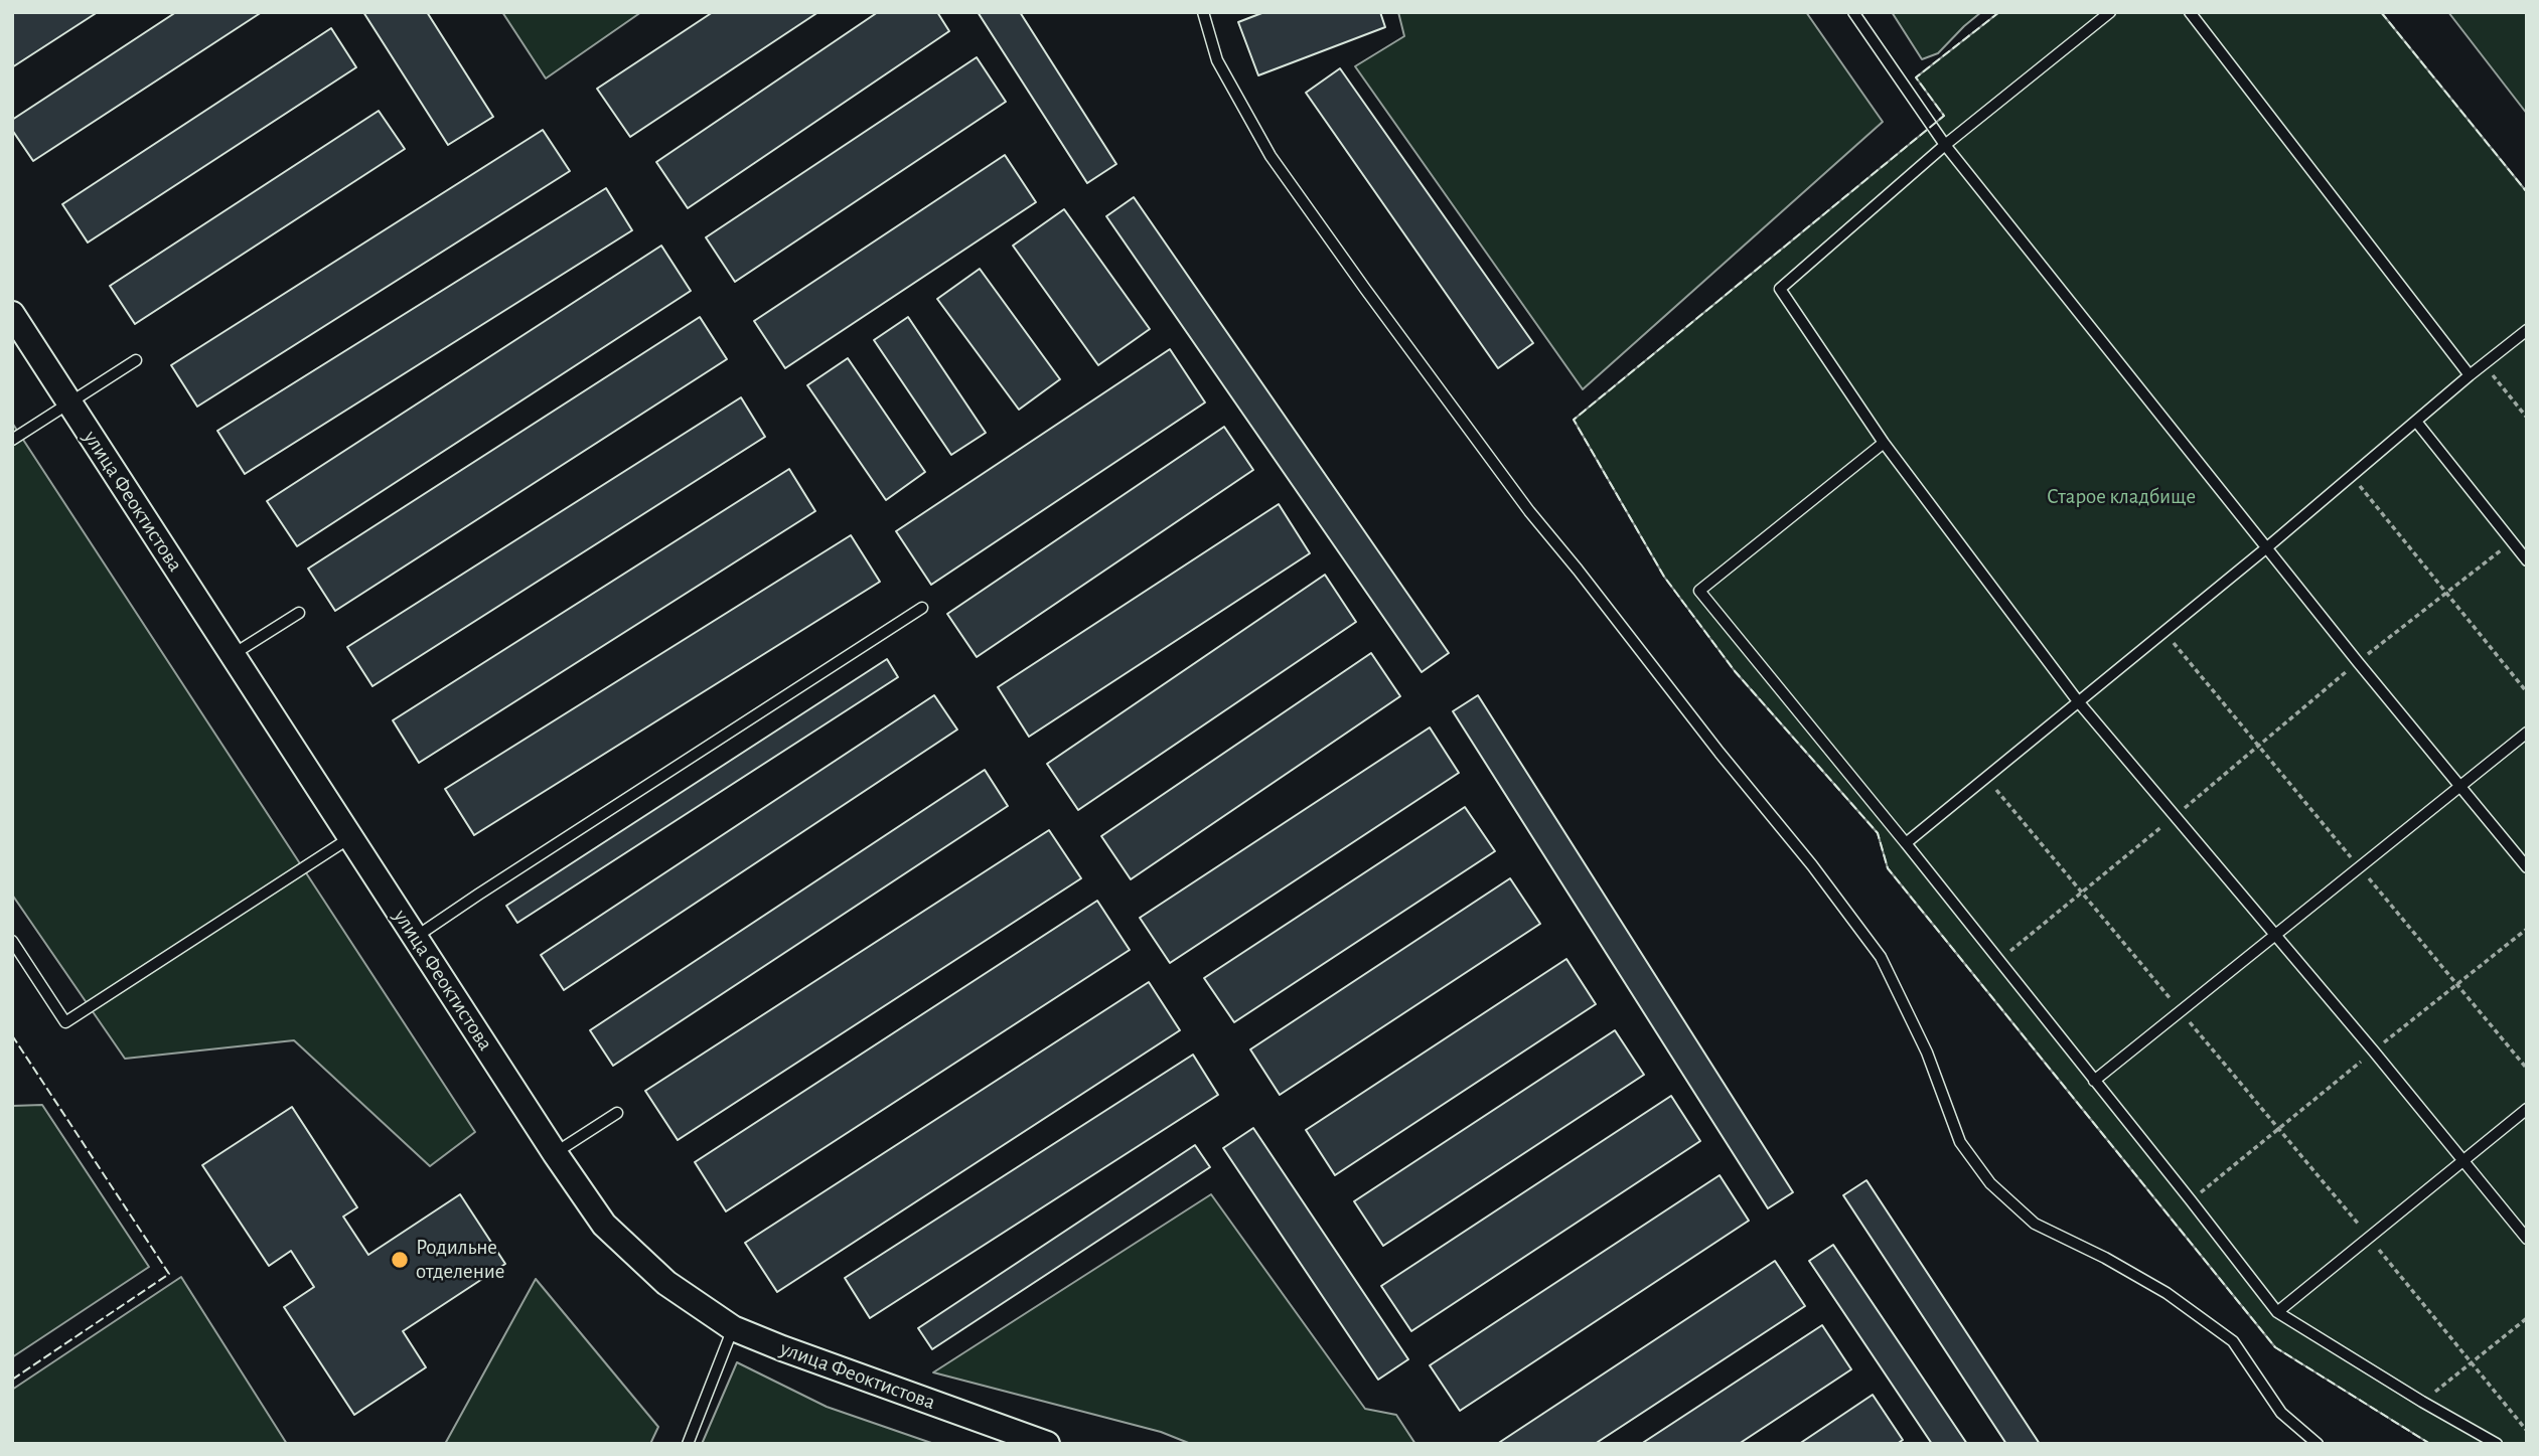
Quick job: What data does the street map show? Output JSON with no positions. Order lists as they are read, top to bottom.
{
  "streets": {
    "street": ["улица Феоктистова"]
  },
  "parks": ["Старое кладбище"],
  "places": ["Родильне отделение"]
}
